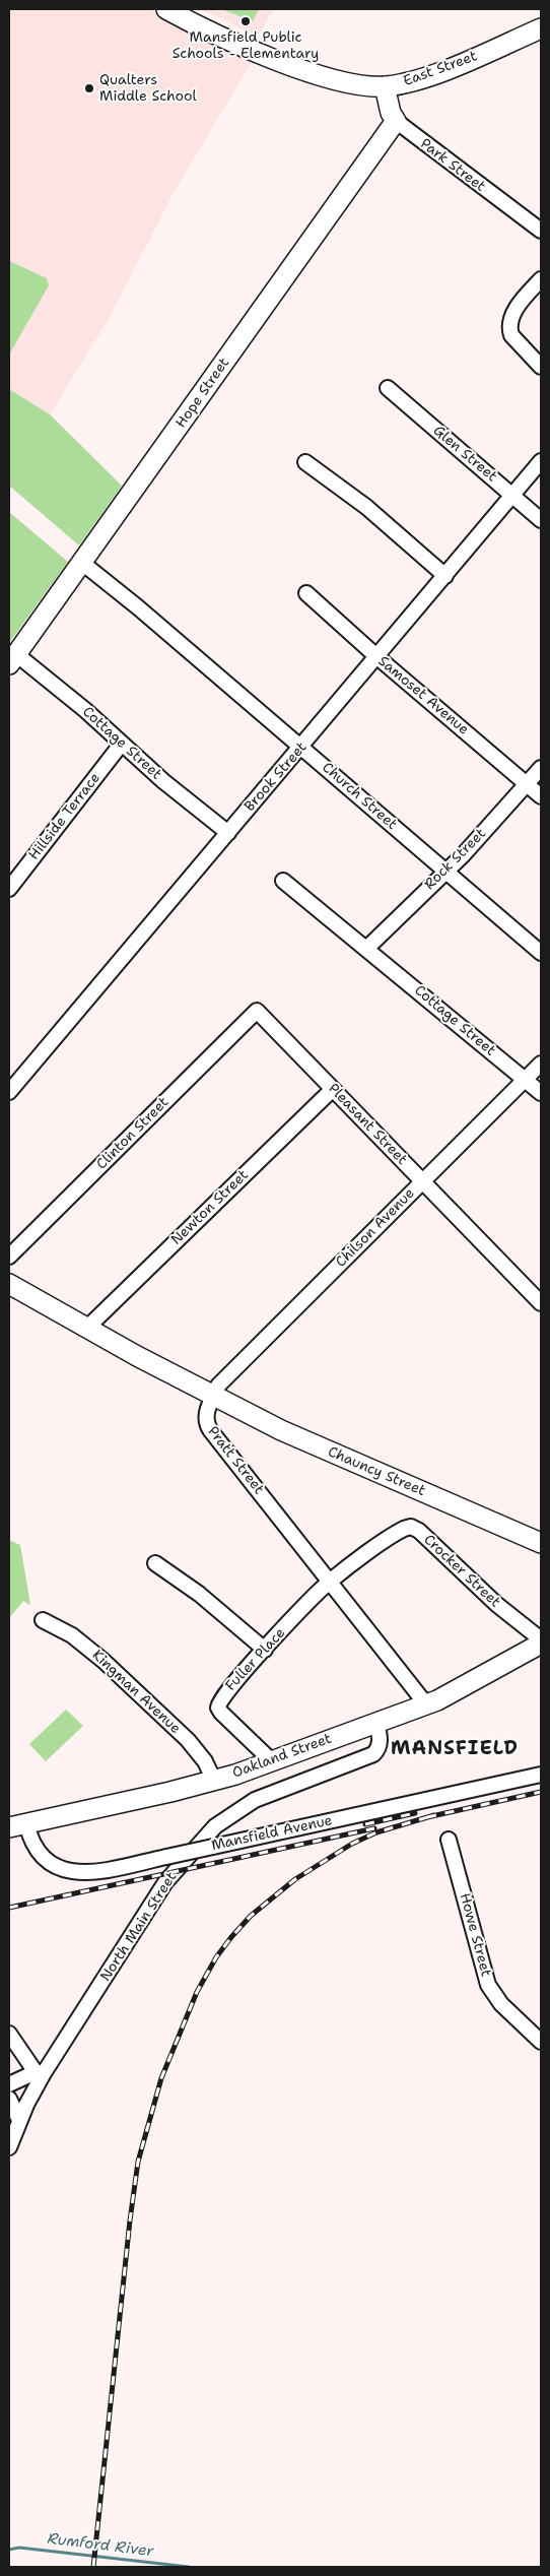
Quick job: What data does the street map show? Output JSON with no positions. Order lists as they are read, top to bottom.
{
  "streets": {
    "main road": [
      "East Street",
      "Hope Street",
      "Chauncy Street",
      "Oakland Street"
    ],
    "street": [
      "Park Street",
      "Glen Street",
      "Samoset Avenue",
      "Cottage Street",
      "Brook Street",
      "Church Street",
      "Hillside Terrace",
      "Rock Street",
      "Pleasant Street",
      "Clinton Street",
      "Newton Street",
      "Chilson Avenue",
      "Pratt Street",
      "Crocker Street",
      "Fuller Place",
      "Kingman Avenue",
      "Mansfield Avenue",
      "North Main Street",
      "Howe Street"
    ]
  },
  "crossings": [
    ["Park Street", "Hope Street"],
    ["Hope Street", "Cottage Street"],
    ["Hope Street", "Church Street"],
    ["Glen Street", "Brook Street"],
    ["Samoset Avenue", "Brook Street"],
    ["Samoset Avenue", "Rock Street"],
    ["Cottage Street", "Brook Street"],
    ["Cottage Street", "Hillside Terrace"],
    ["Cottage Street", "Rock Street"],
    ["Cottage Street", "Chilson Avenue"],
    ["Brook Street", "Church Street"],
    ["Church Street", "Rock Street"],
    ["Pleasant Street", "Clinton Street"],
    ["Pleasant Street", "Newton Street"],
    ["Pleasant Street", "Chilson Avenue"],
    ["Chilson Avenue", "Pratt Street"],
    ["Chilson Avenue", "Chauncy Street"],
    ["Pratt Street", "Chauncy Street"],
    ["Pratt Street", "Crocker Street"],
    ["Pratt Street", "Fuller Place"],
    ["Pratt Street", "Oakland Street"],
    ["Crocker Street", "Fuller Place"],
    ["Crocker Street", "Oakland Street"],
    ["Fuller Place", "Oakland Street"],
    ["Kingman Avenue", "Oakland Street"],
    ["Oakland Street", "Mansfield Avenue"],
    ["Oakland Street", "North Main Street"]
  ],
  "districts": ["MANSFIELD"],
  "water": ["Rumford River"],
  "places": ["Mansfield Public Schools - Elementary", "Qualters Middle School"]
}
